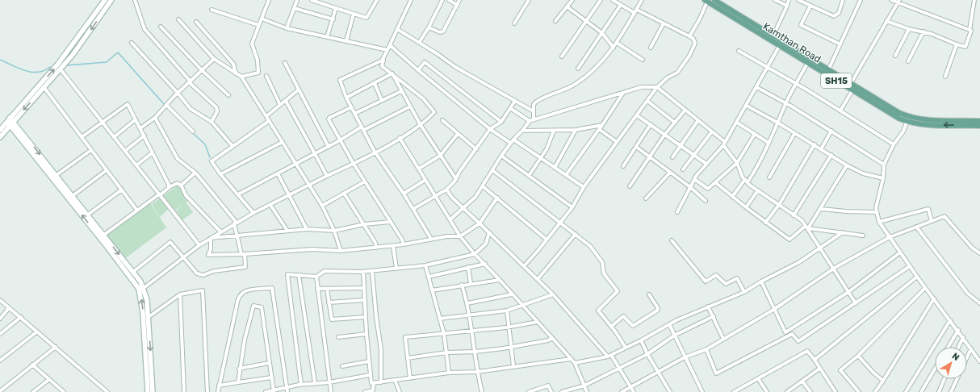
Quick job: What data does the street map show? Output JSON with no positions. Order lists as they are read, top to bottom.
{
  "streets": {
    "main road": ["Kamthan Road", "SH15"]
  },
  "north": "top right"
}
